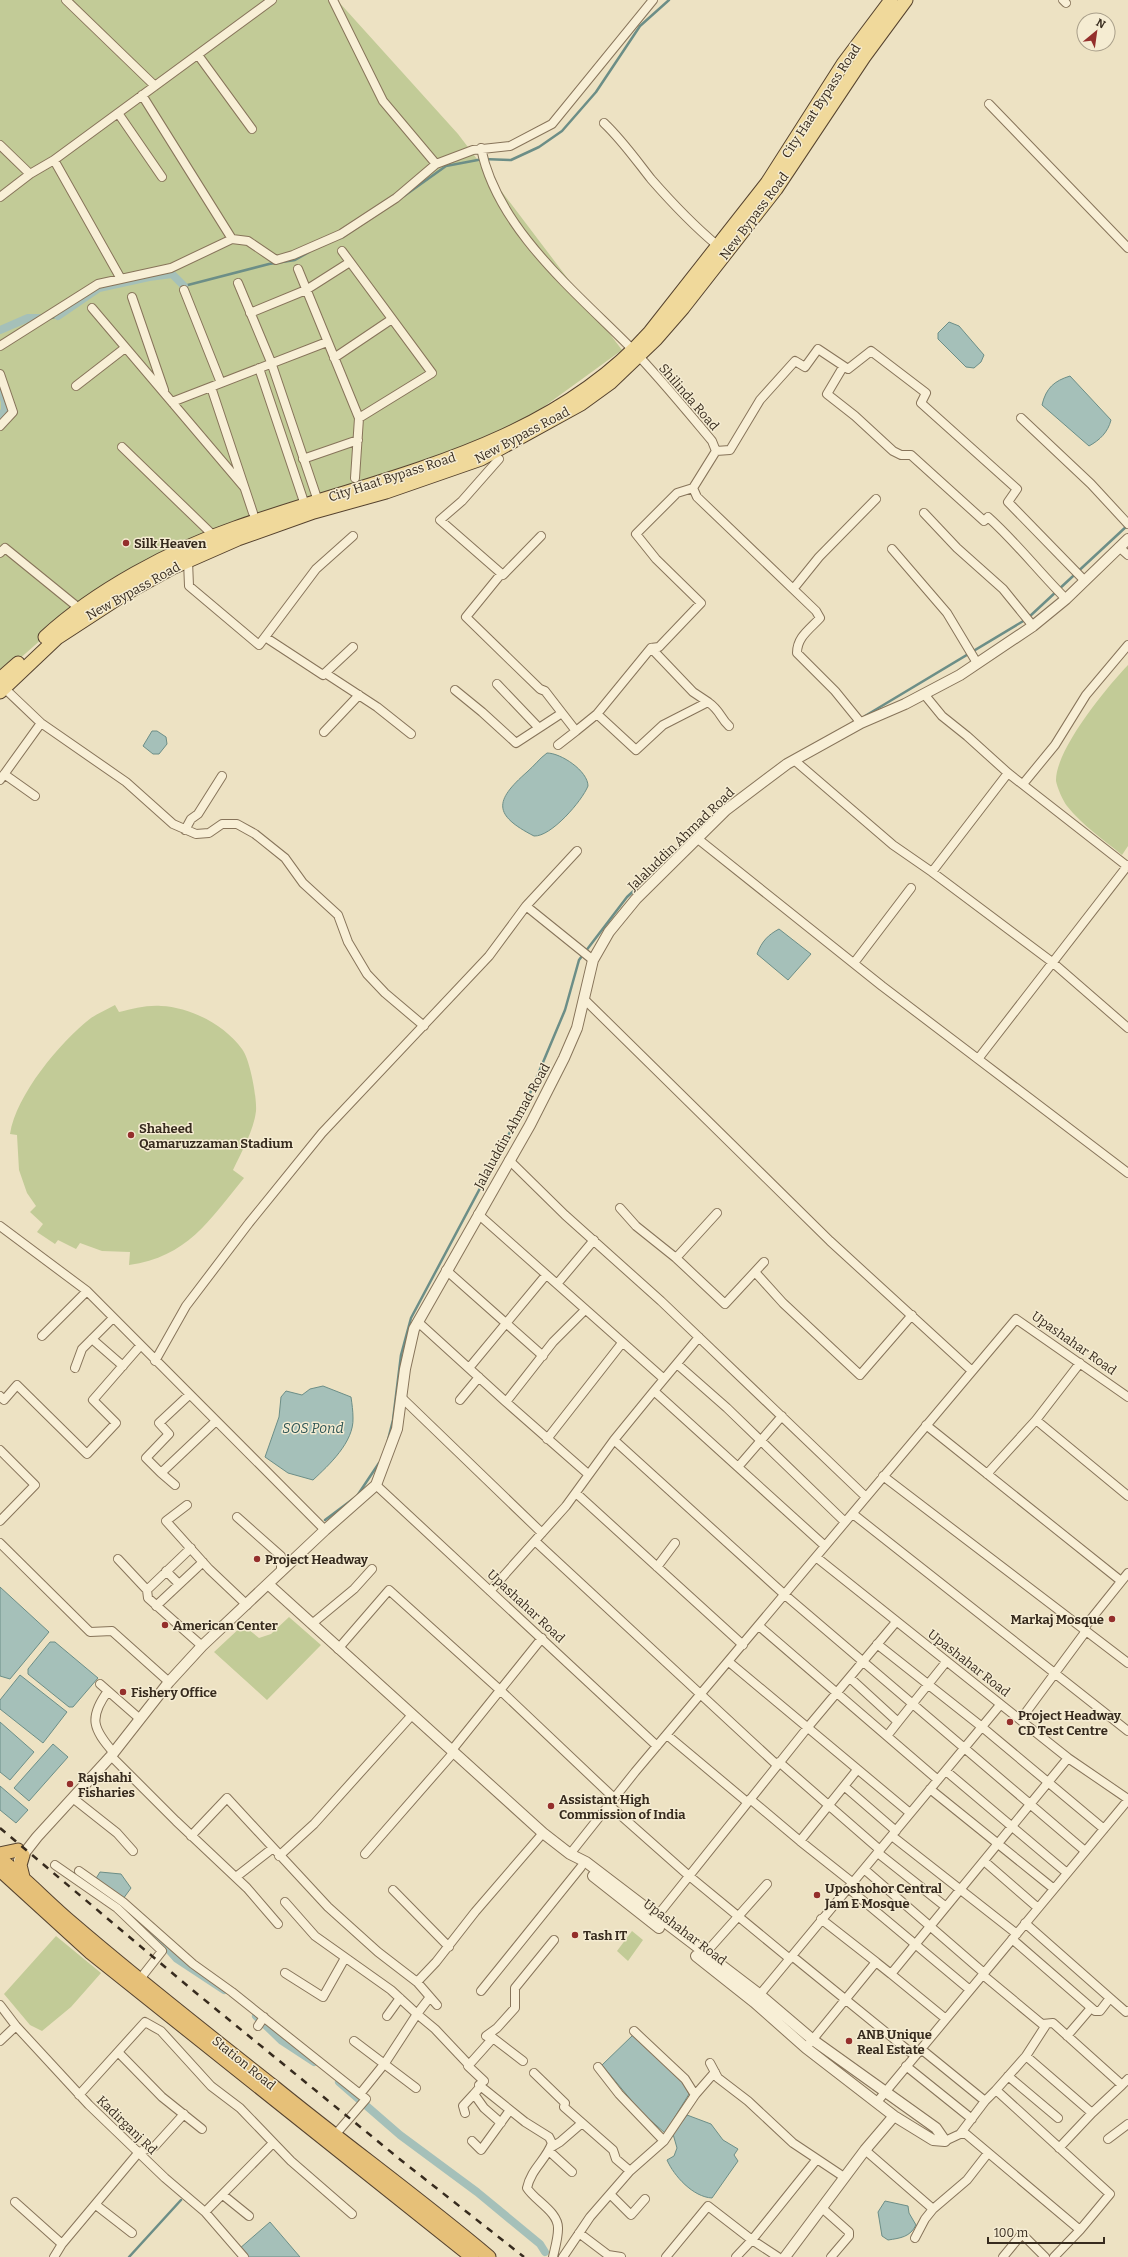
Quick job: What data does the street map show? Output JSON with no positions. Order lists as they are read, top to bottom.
{
  "streets": {
    "highway": ["Station Road"],
    "main road": ["City Haat Bypass Road", "New Bypass Road"],
    "street": [
      "Shilinda Road",
      "Jalaluddin Ahmad Road",
      "Upashahar Road",
      "Kadirganj Rd"
    ]
  },
  "crossings": [
    ["City Haat Bypass Road", "New Bypass Road"],
    ["City Haat Bypass Road", "Shilinda Road"],
    ["New Bypass Road", "Shilinda Road"],
    ["Jalaluddin Ahmad Road", "Upashahar Road"],
    ["Jalaluddin Ahmad Road", "Station Road"]
  ],
  "water": ["SOS Pond"],
  "places": [
    "Silk Heaven",
    "Shaheed Qamaruzzaman Stadium",
    "Project Headway",
    "Markaj Mosque",
    "American Center",
    "Fishery Office",
    "Project Headway CD Test Centre",
    "Rajshahi Fisharies",
    "Assistant High Commission of India",
    "Uposhohor Central Jam E Mosque",
    "Tash IT",
    "ANB Unique Real Estate"
  ],
  "scale_bar": "100 m",
  "north": "top right"
}
